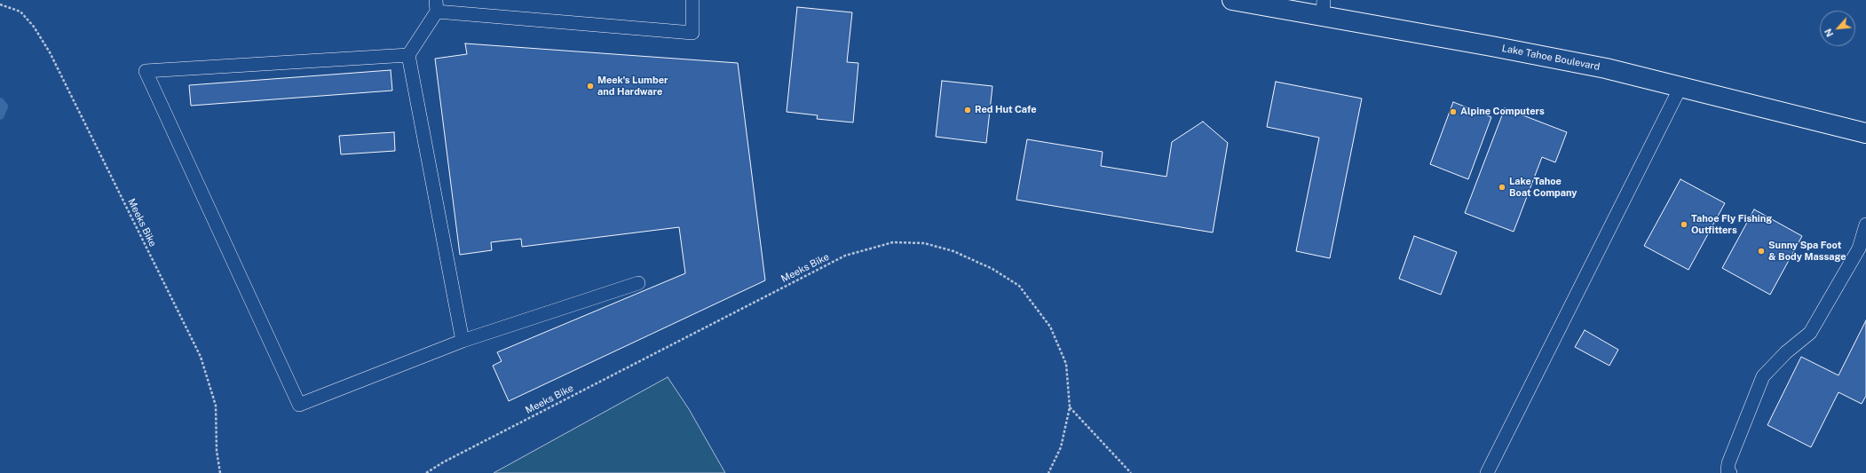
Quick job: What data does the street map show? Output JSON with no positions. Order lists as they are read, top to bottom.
{
  "streets": {
    "highway": ["Lake Tahoe Boulevard"],
    "path": ["Meeks Bike"]
  },
  "places": [
    "Meek's Lumber and Hardware",
    "Red Hut Cafe",
    "Alpine Computers",
    "Lake Tahoe Boat Company",
    "Tahoe Fly Fishing Outfitters",
    "Sunny Spa Foot & Body Massage"
  ],
  "north": "bottom left"
}
